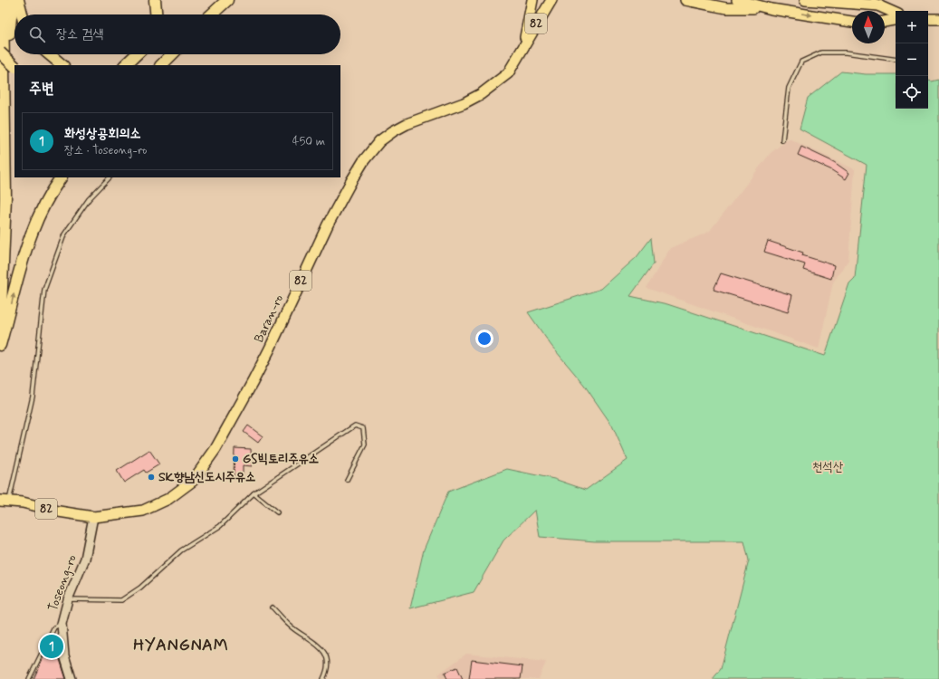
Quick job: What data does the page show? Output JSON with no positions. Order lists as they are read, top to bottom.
{
  "streets": {
    "main road": ["82", "Baran-ro"],
    "street": ["Toseong-ro"]
  },
  "crossings": [
    ["82", "Baran-ro"],
    ["Baran-ro", "Toseong-ro"]
  ],
  "districts": ["HYANGNAM"],
  "parks": ["천석산"],
  "places": ["GS빅토리주유소", "SK향남신도시주유소"],
  "north": "top",
  "page": {
    "map_buttons": ["+", "−"],
    "search": "장소 검색",
    "heading": "주변",
    "list": [
      {
        "mark": "1",
        "name": "화성상공회의소",
        "note": "장소 · Toseong-ro",
        "value": "450 m"
      }
    ],
    "pins": "1"
  }
}
